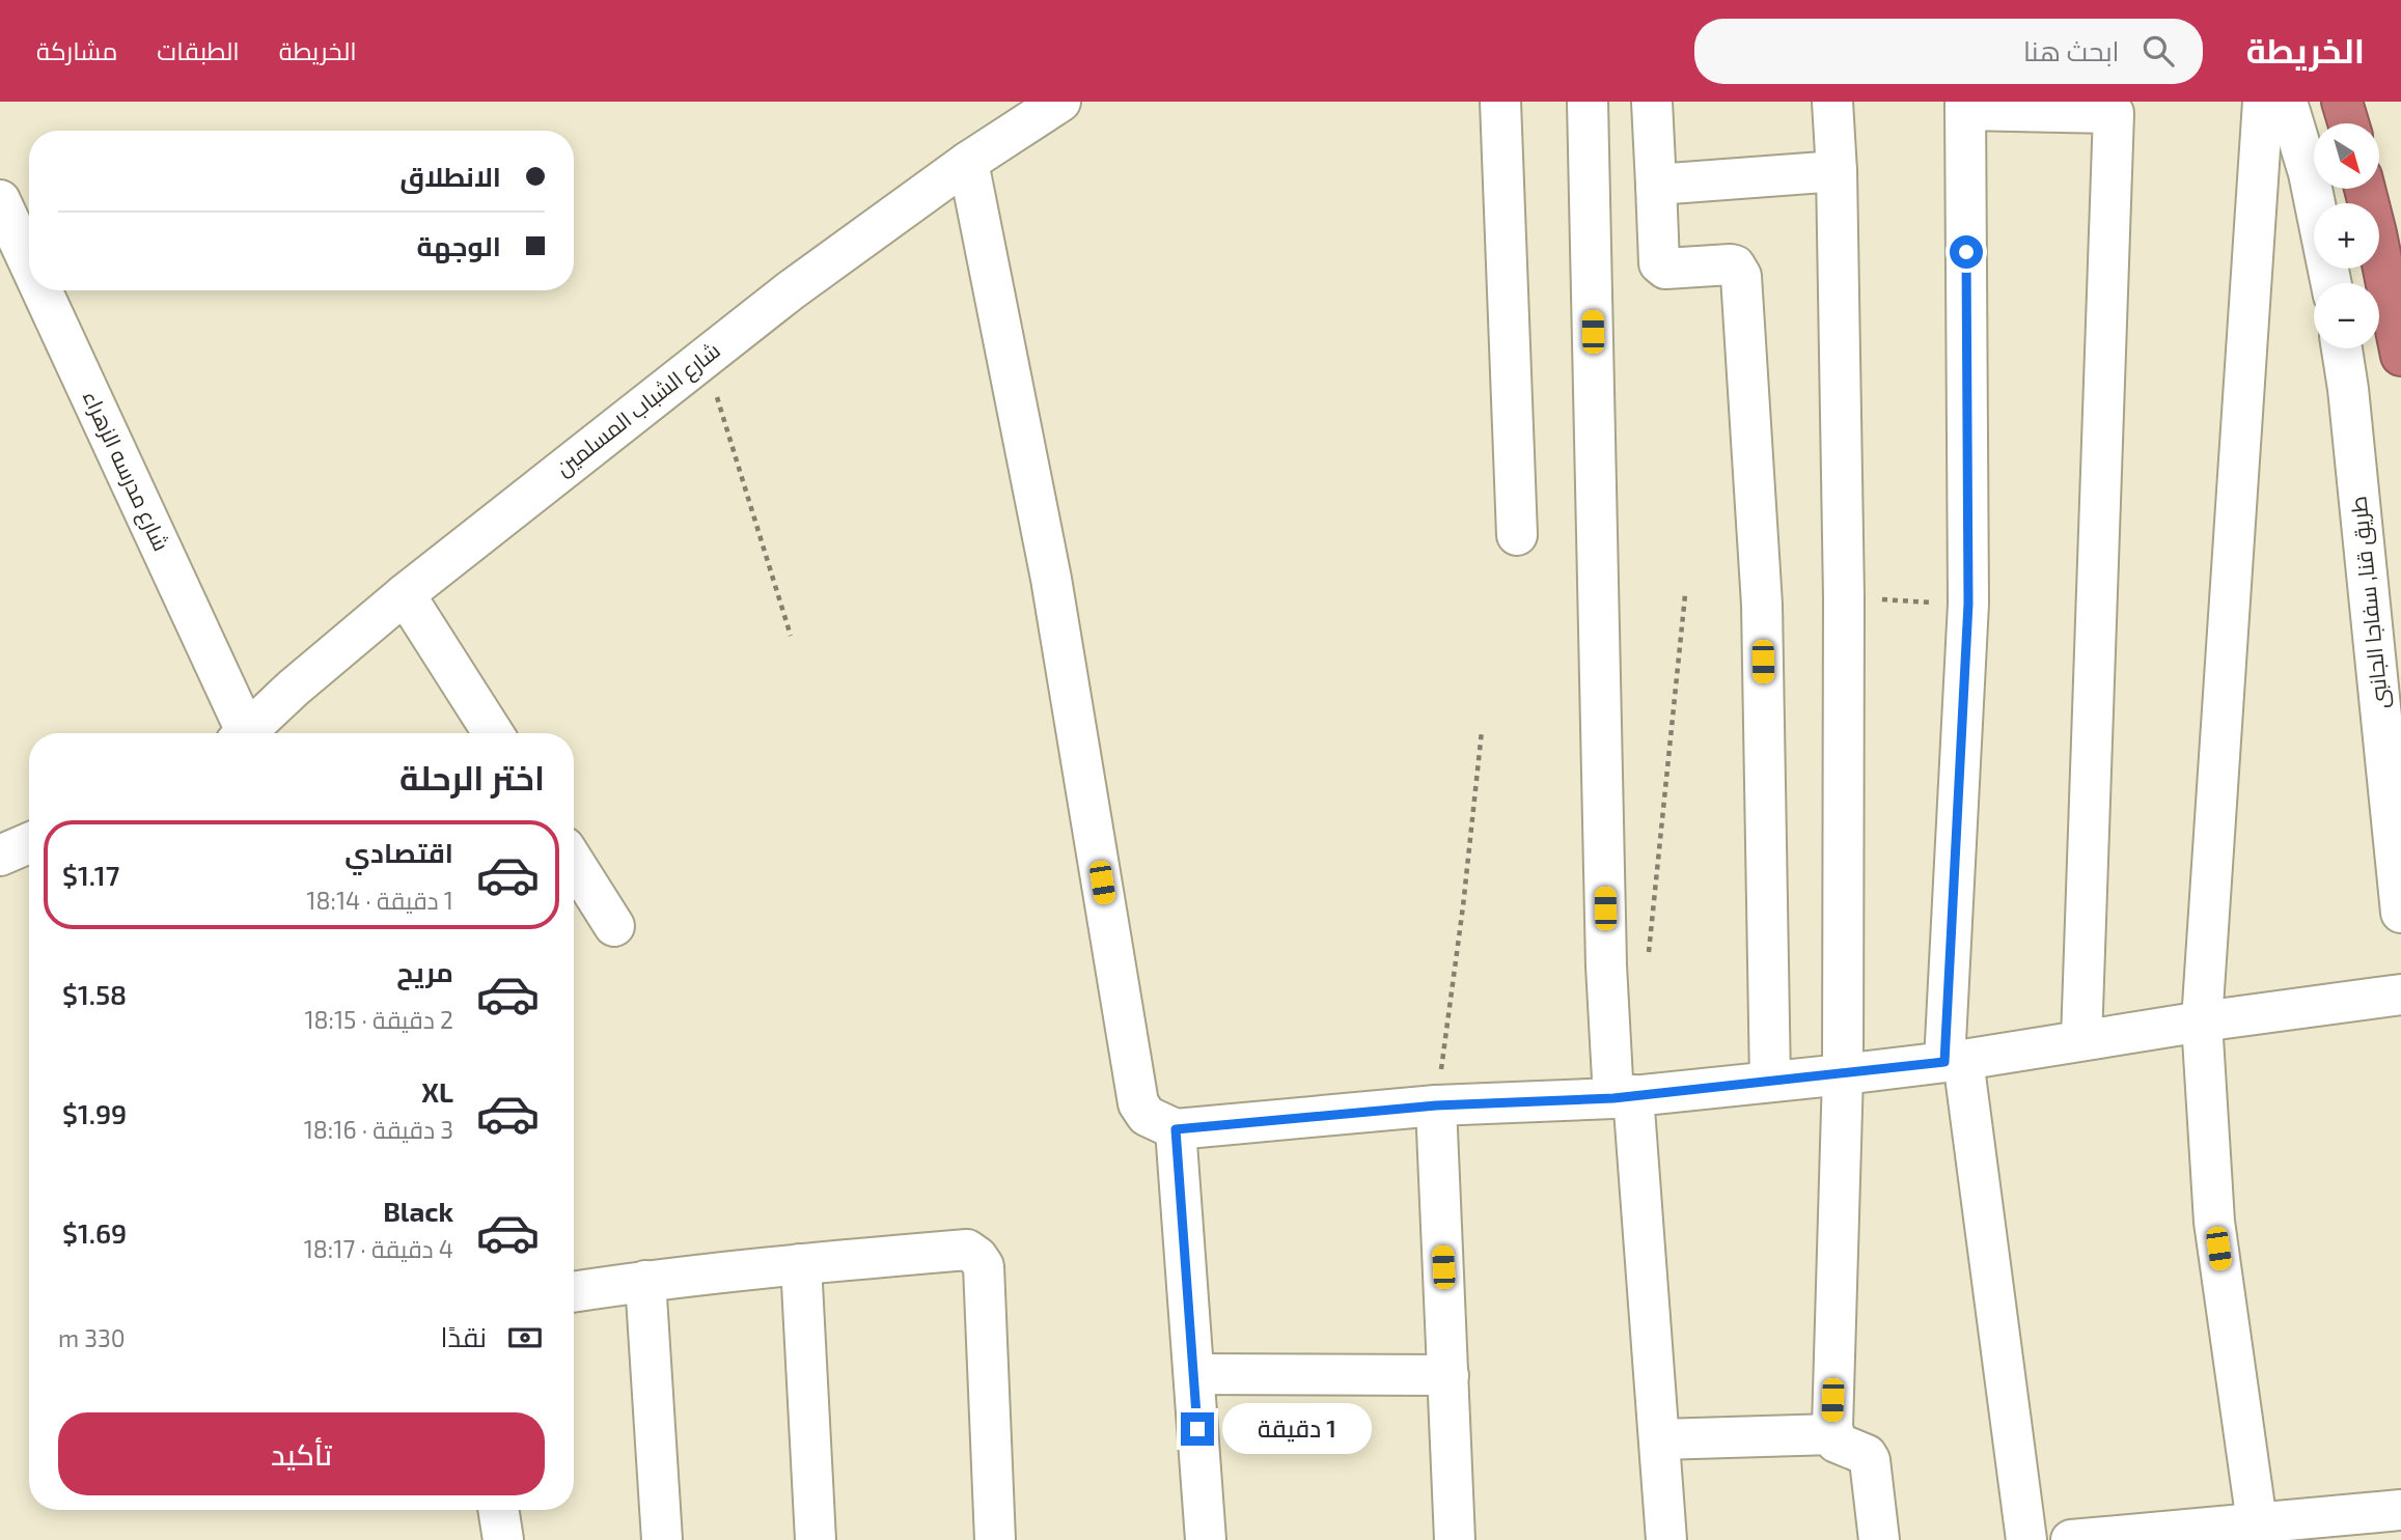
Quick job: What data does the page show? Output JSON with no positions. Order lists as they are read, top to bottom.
{
  "streets": {
    "street": ["شارع الشباب المسلمين", "شارع مدرسه الزهراء", "طريق قنا, سفاجا الجانبى"]
  },
  "north": "bottom right",
  "page": {
    "header": "الخريطة",
    "search": "ابحث هنا",
    "nav": ["الخريطة", "الطبقات", "مشاركة"],
    "map_buttons": ["+", "−"],
    "banner": ["الانطلاق", "الوجهة"],
    "heading": "اختر الرحلة",
    "list": [
      {
        "name": "اقتصادي",
        "note": "1 دقيقة · 18:14",
        "value": "$1.17"
      },
      {
        "name": "مريح",
        "note": "2 دقيقة · 18:15",
        "value": "$1.58"
      },
      {
        "name": "XL",
        "note": "3 دقيقة · 18:16",
        "value": "$1.99"
      },
      {
        "name": "Black",
        "note": "4 دقيقة · 18:17",
        "value": "$1.69"
      }
    ],
    "pay": ["نقدًا", "330 m"],
    "buttons": "تأكيد",
    "bubble": "1 دقيقة"
  }
}
